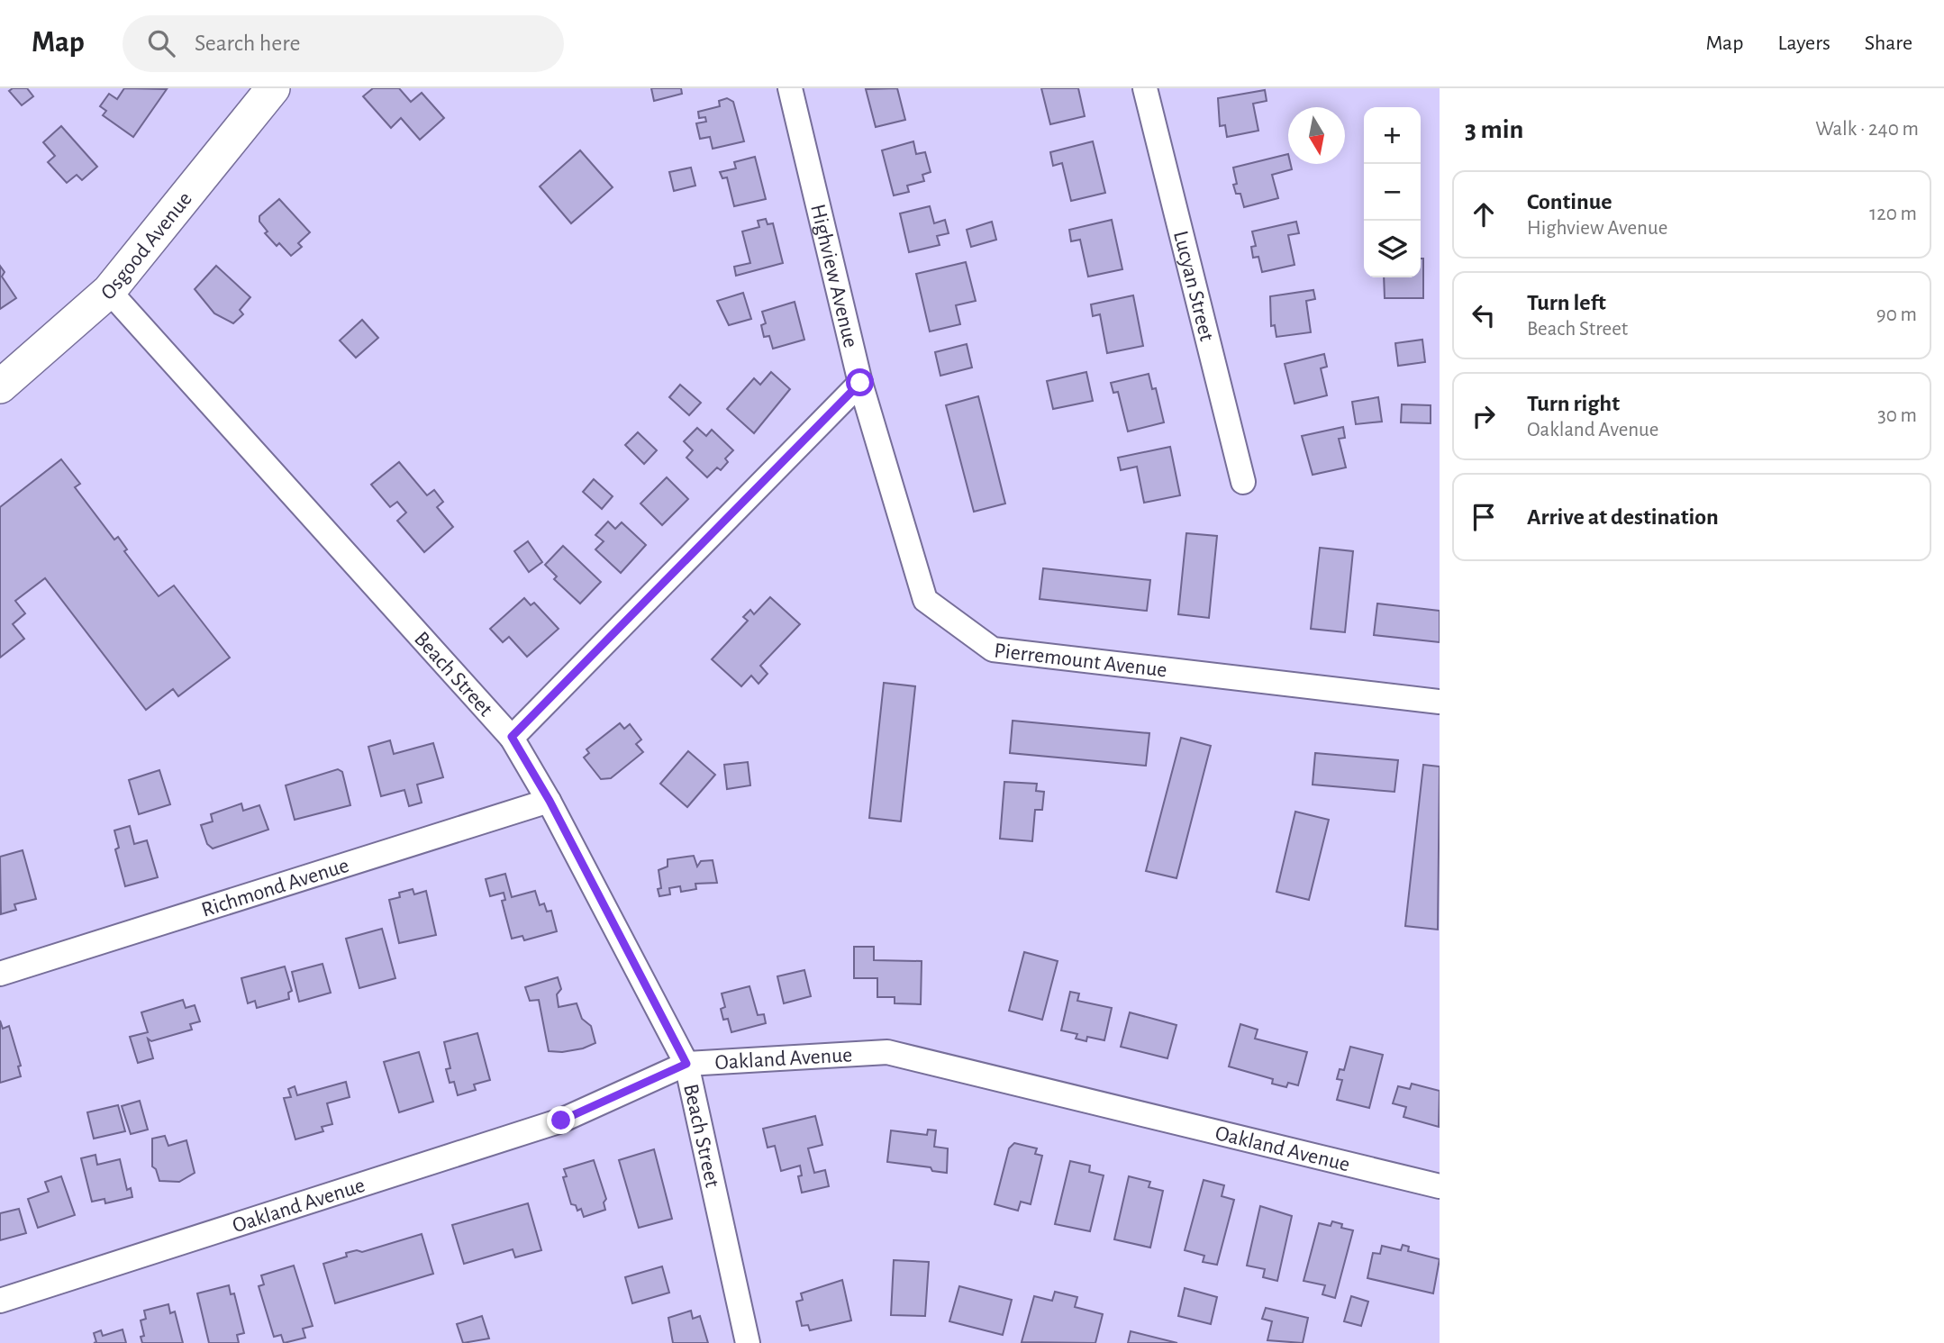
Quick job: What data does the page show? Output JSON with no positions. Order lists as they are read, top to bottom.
{
  "streets": {
    "street": [
      "Osgood Avenue",
      "Highview Avenue",
      "Lucyan Street",
      "Pierremount Avenue",
      "Beach Street",
      "Richmond Avenue",
      "Oakland Avenue"
    ]
  },
  "crossings": [
    ["Osgood Avenue", "Beach Street"],
    ["Highview Avenue", "Pierremount Avenue"],
    ["Beach Street", "Richmond Avenue"],
    ["Beach Street", "Oakland Avenue"]
  ],
  "north": "bottom",
  "page": {
    "header": "Map",
    "search": "Search here",
    "nav": ["Map", "Layers", "Share"],
    "heading": ["3 min", "Walk · 240 m"],
    "map_buttons": ["+", "−"],
    "list": [
      ["Continue", "Highview Avenue", "120 m"],
      ["Turn left", "Beach Street", "90 m"],
      ["Turn right", "Oakland Avenue", "30 m"],
      "Arrive at destination"
    ]
  }
}
